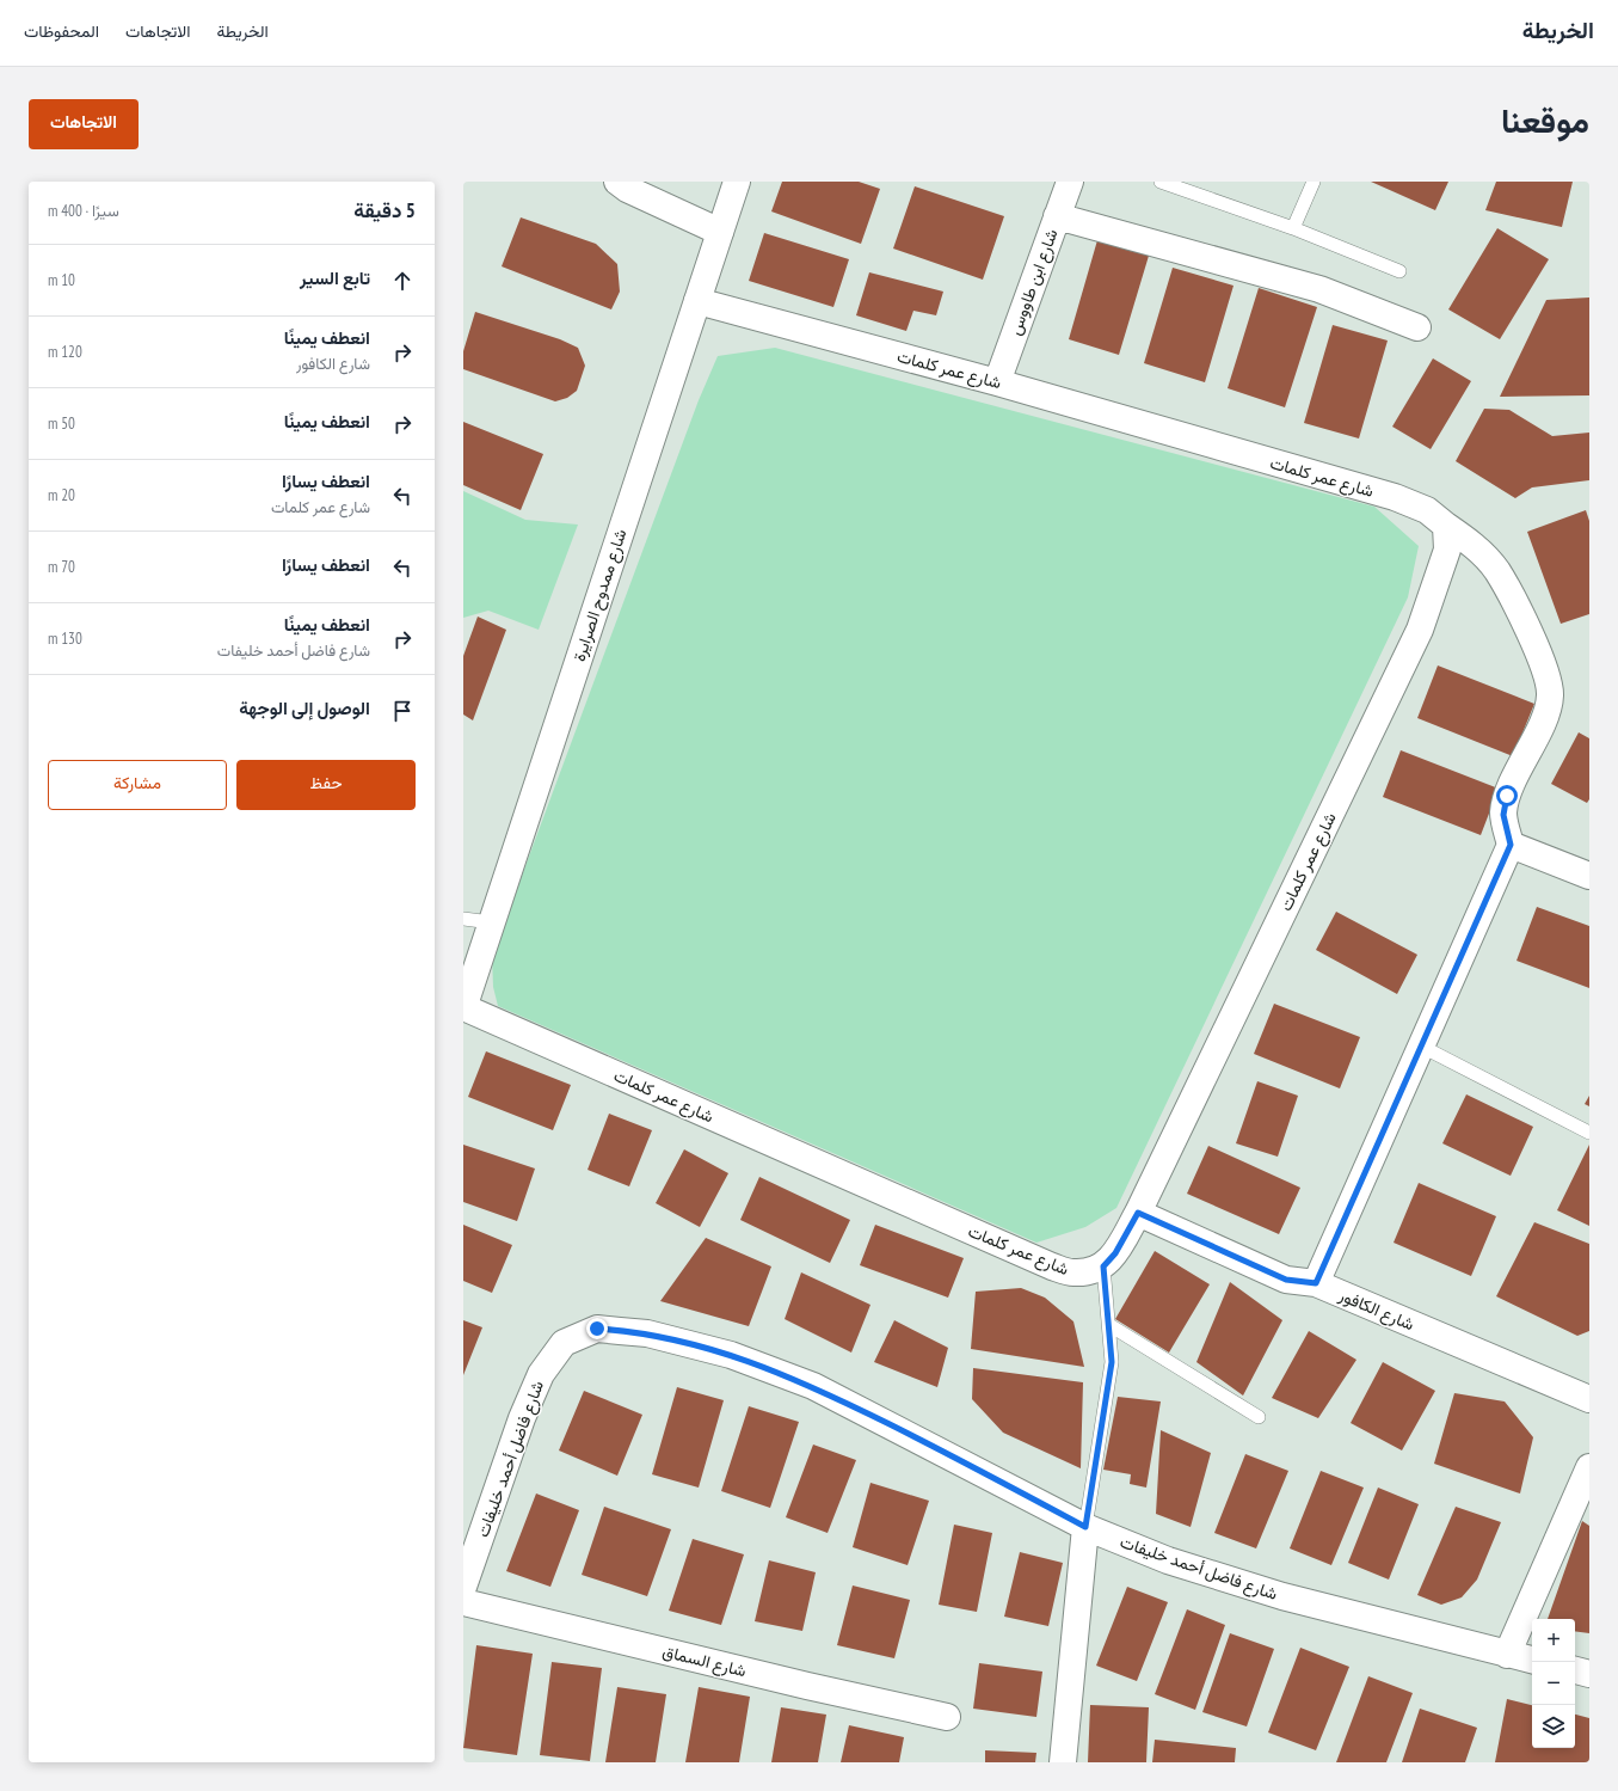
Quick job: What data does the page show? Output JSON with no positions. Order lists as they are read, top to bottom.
{
  "streets": {
    "street": [
      "شارع ابن طاووس",
      "شارع عمر كلمات",
      "شارع ممدوح الصرايرة",
      "شارع الكافور",
      "شارع فاضل أحمد خليفات",
      "شارع السماق"
    ]
  },
  "crossings": [
    ["شارع ابن طاووس", "شارع عمر كلمات"],
    ["شارع عمر كلمات", "شارع ممدوح الصرايرة"],
    ["شارع عمر كلمات", "شارع الكافور"]
  ],
  "page": {
    "header": "الخريطة",
    "nav": ["الخريطة", "الاتجاهات", "المحفوظات"],
    "title": "موقعنا",
    "buttons": [
      "الاتجاهات",
      ["حفظ", "مشاركة"]
    ],
    "heading": ["5 دقيقة", "سيرًا · 400 m"],
    "list": [
      ["تابع السير", "10 m"],
      ["انعطف يمينًا", "شارع الكافور", "120 m"],
      ["انعطف يمينًا", "50 m"],
      ["انعطف يسارًا", "شارع عمر كلمات", "20 m"],
      ["انعطف يسارًا", "70 m"],
      ["انعطف يمينًا", "شارع فاضل أحمد خليفات", "130 m"],
      "الوصول إلى الوجهة"
    ],
    "map_buttons": ["+", "−"]
  }
}
